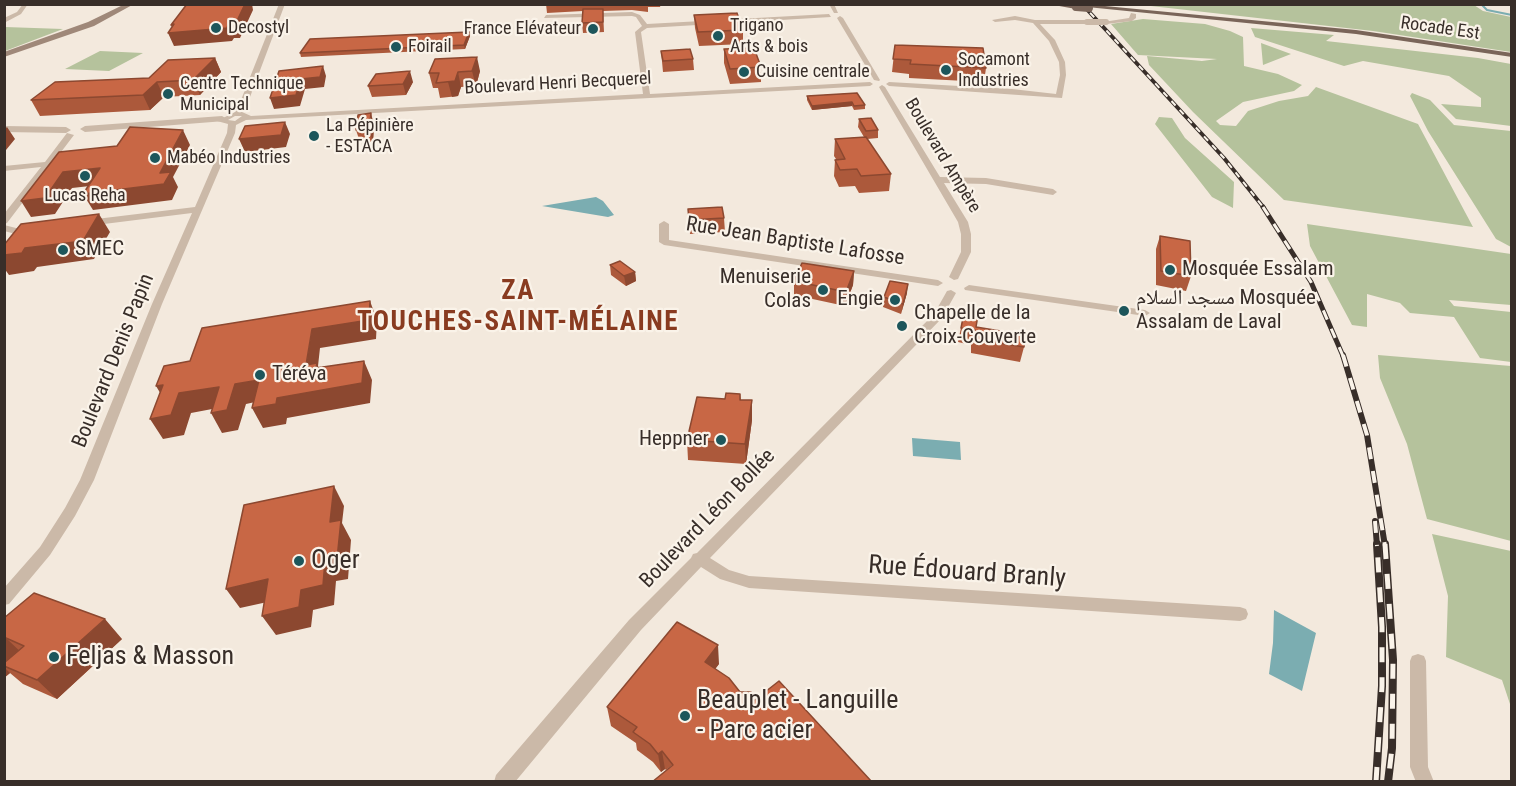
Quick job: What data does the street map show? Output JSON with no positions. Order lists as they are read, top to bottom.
{
  "streets": {
    "main road": ["Rocade Est"],
    "street": [
      "Boulevard Henri Becquerel",
      "Boulevard Ampère",
      "Rue Jean Baptiste Lafosse",
      "Boulevard Denis Papin",
      "Boulevard Léon Bollée",
      "Rue Édouard Branly"
    ]
  },
  "crossings": [
    ["Boulevard Henri Becquerel", "Boulevard Ampère"],
    ["Boulevard Léon Bollée", "Rue Édouard Branly"]
  ],
  "districts": ["ZA TOUCHES-SAINT-MÉLAINE"],
  "places": [
    "Decostyl",
    "France Elévateur",
    "Trigano Arts & bois",
    "Foirail",
    "Socamont Industries",
    "Cuisine centrale",
    "Centre Technique Municipal",
    "La Pépinière - ESTACA",
    "Mabéo Industries",
    "Lucas Reha",
    "SMEC",
    "Mosquée Essalam",
    "Menuiserie Colas",
    "Engie",
    "مسجد السلام Mosquée Assalam de Laval",
    "Chapelle de la Croix-Couverte",
    "Téréva",
    "Heppner",
    "Oger",
    "Feljas & Masson",
    "Beauplet - Languille - Parc acier"
  ]
}
